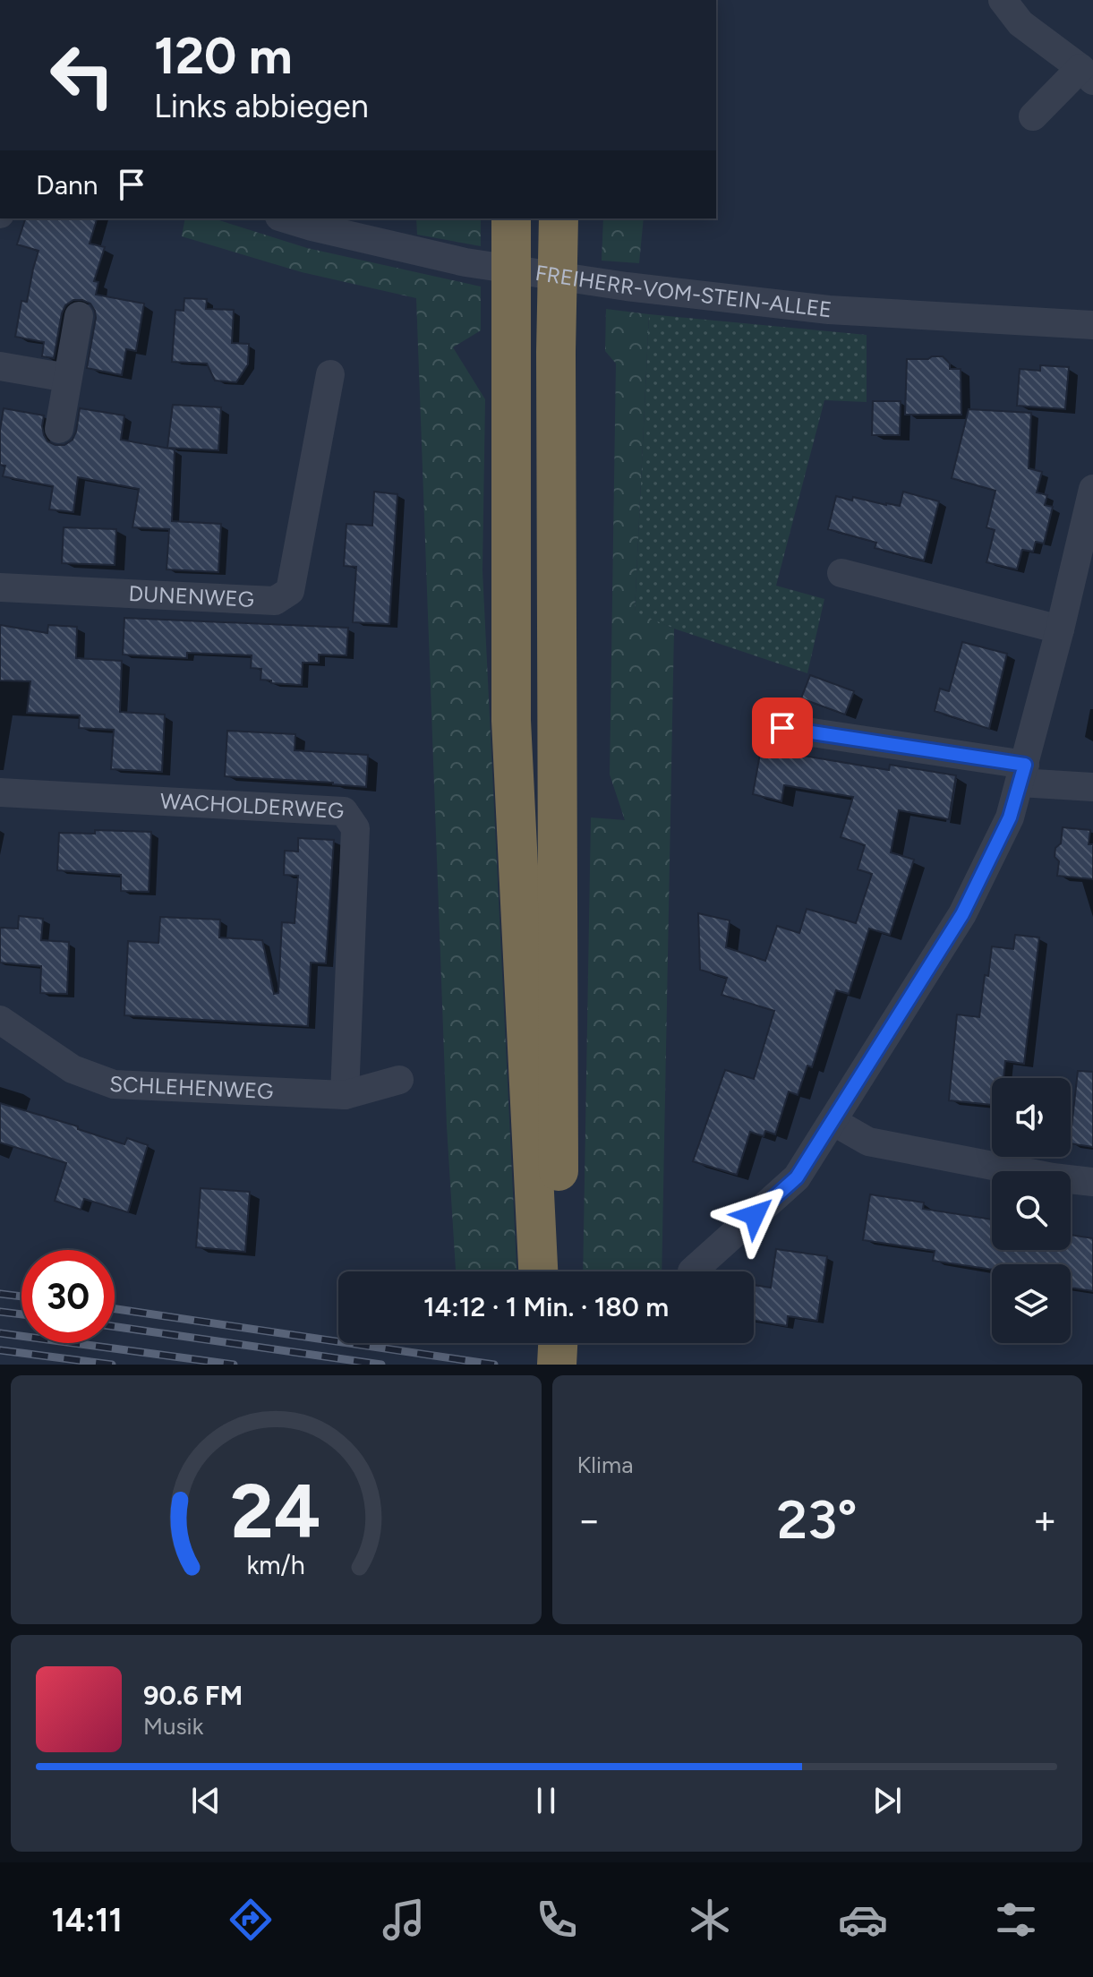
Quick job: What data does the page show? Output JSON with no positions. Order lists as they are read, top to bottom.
{
  "streets": {
    "street": [
      "FREIHERR-VOM-STEIN-ALLEE",
      "DUNENWEG",
      "WACHOLDERWEG",
      "SCHLEHENWEG"
    ]
  },
  "crossings": [
    ["WACHOLDERWEG", "SCHLEHENWEG"]
  ],
  "page": {
    "turn": ["120 m", "Links abbiegen"],
    "then": "Dann",
    "limit": "30",
    "trip": "14:12 · 1 Min. · 180 m",
    "tile": "Klima",
    "heat": ["−", "23°", "+"],
    "song": ["90.6 FM", "Musik"],
    "tabs": "14:11",
    "gauge": ["24", "km/h"]
  }
}
